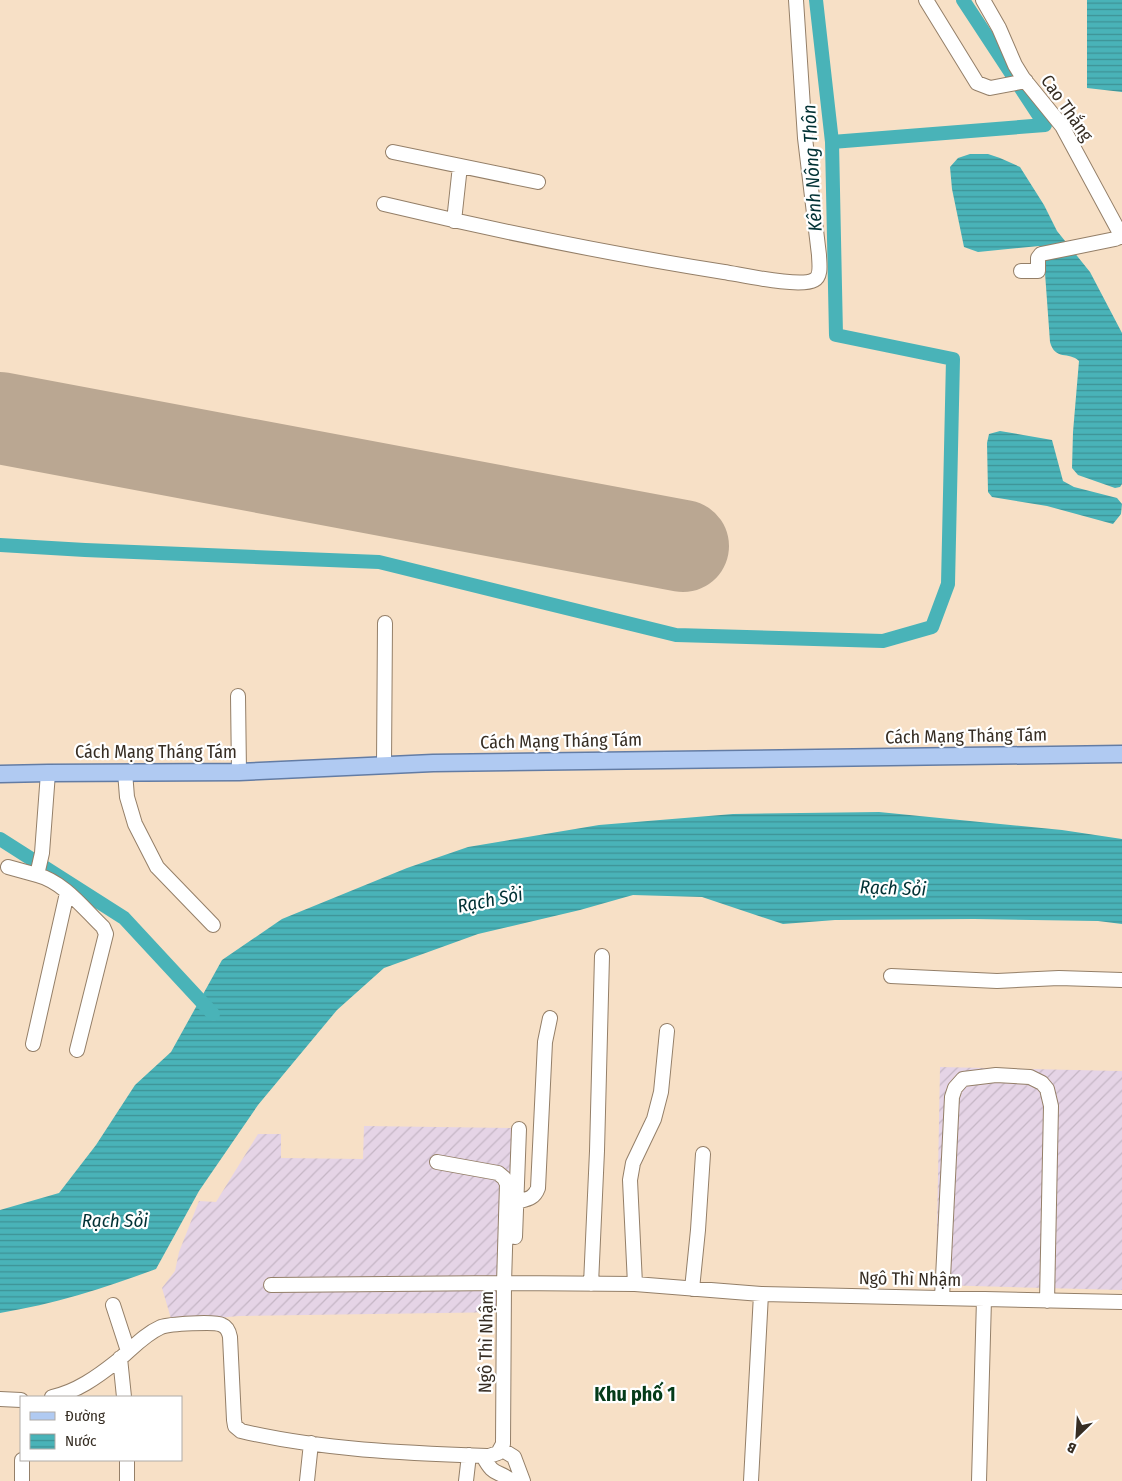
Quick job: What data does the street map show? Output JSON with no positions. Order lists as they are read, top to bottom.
{
  "streets": {
    "main road": ["Cách Mạng Tháng Tám"],
    "street": ["Cao Thắng", "Ngô Thì Nhậm"]
  },
  "districts": ["Khu phố 1"],
  "water": ["Kênh Nông Thôn", "Rạch Sỏi"],
  "legend": ["Đường", "Nước"],
  "north": "bottom left"
}
